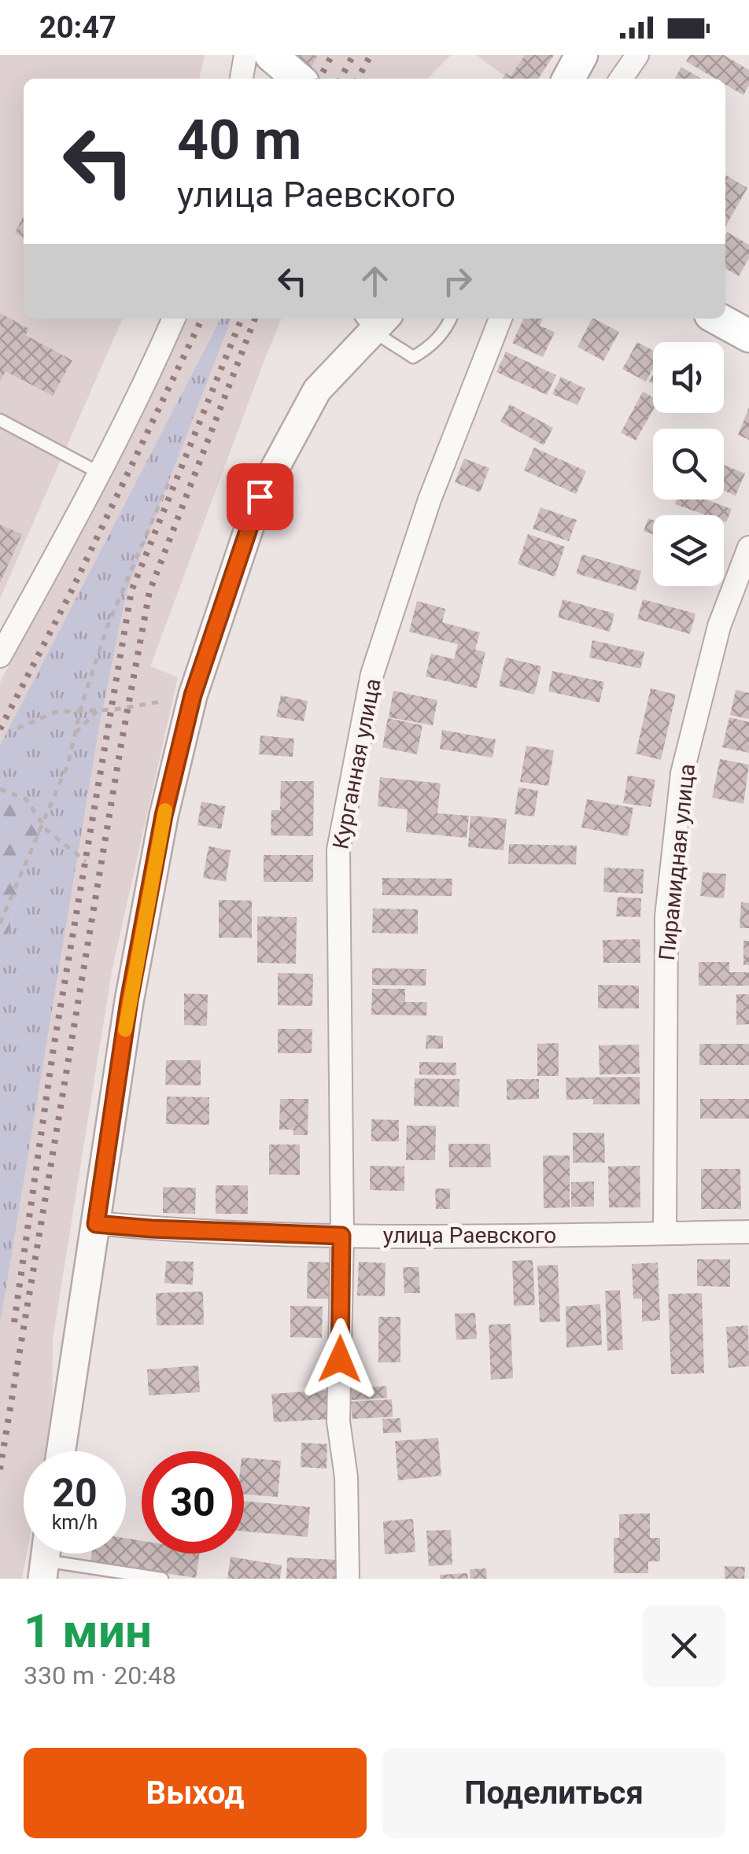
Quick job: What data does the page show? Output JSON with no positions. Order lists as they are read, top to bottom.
{
  "streets": {
    "street": ["Курганная улица", "Пирамидная улица", "улица Раевского"]
  },
  "crossings": [
    ["Курганная улица", "улица Раевского"],
    ["Пирамидная улица", "улица Раевского"]
  ],
  "page": {
    "status": "20:47",
    "turn": ["40 m", "улица Раевского"],
    "speed": "20 km/h",
    "limit": "30",
    "heading": ["1 мин", "330 m · 20:48"],
    "buttons": ["Выход", "Поделиться"]
  }
}
